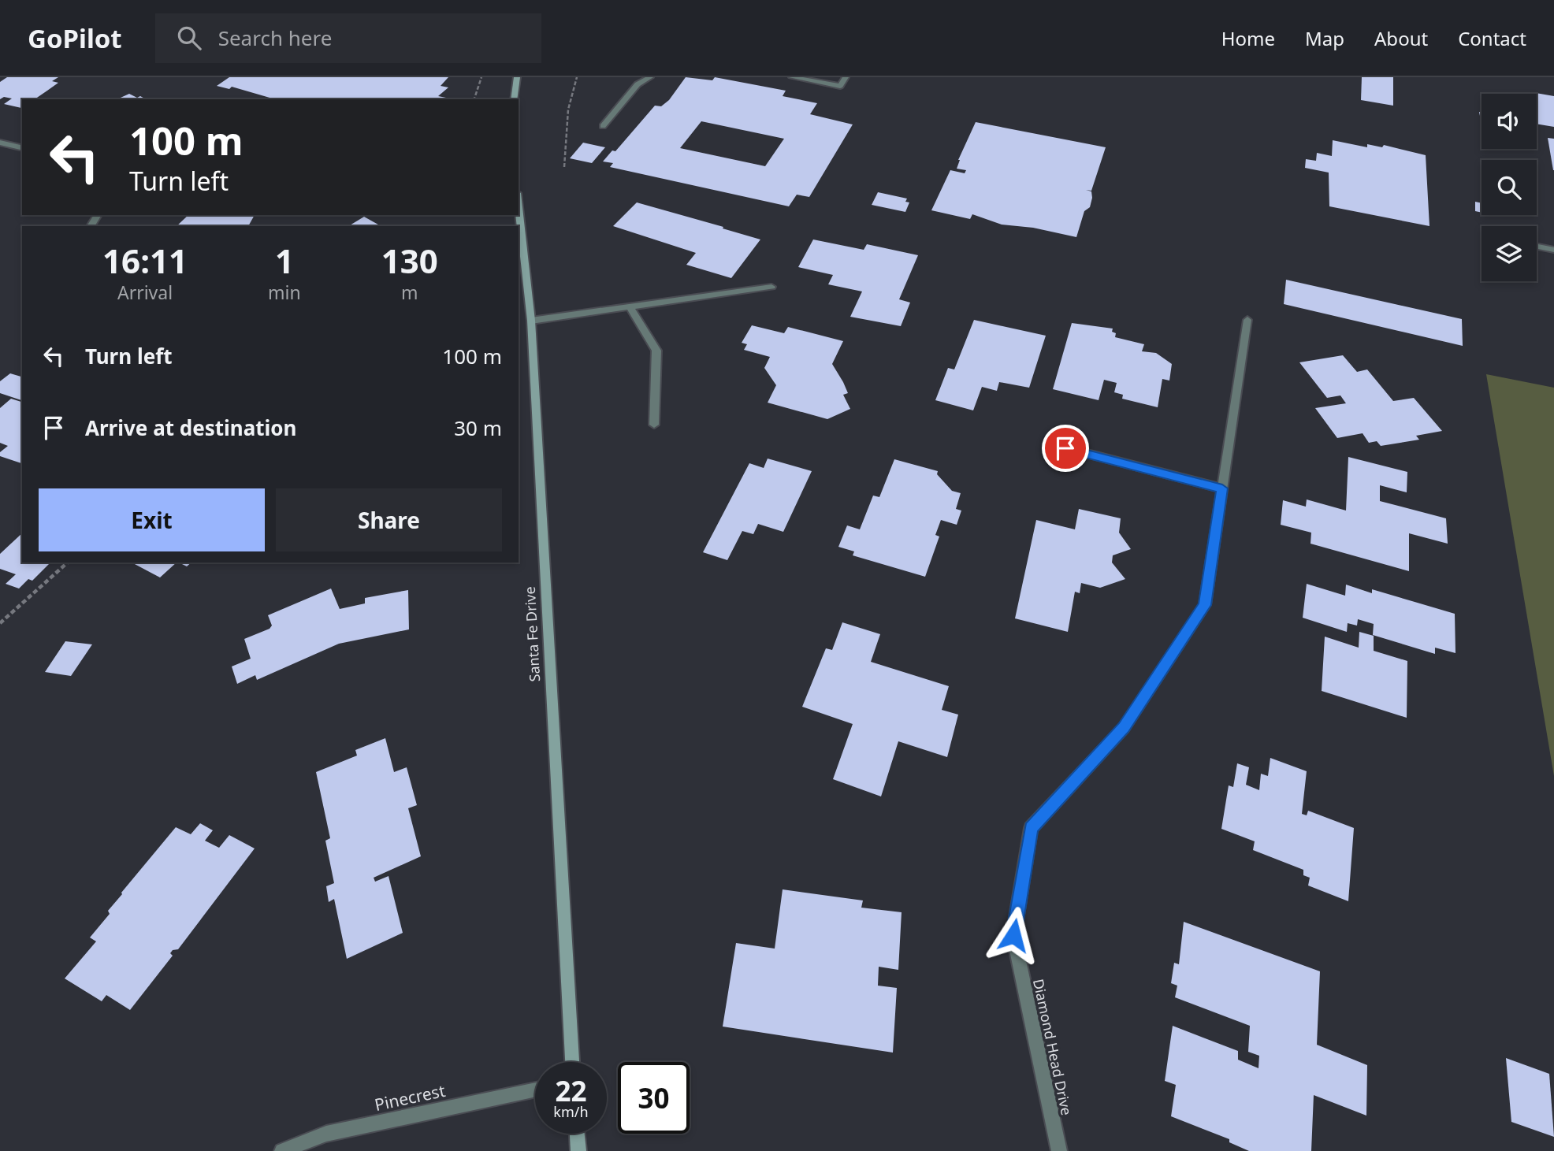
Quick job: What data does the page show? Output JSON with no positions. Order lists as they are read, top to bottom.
{
  "streets": {
    "main road": ["Santa Fe Drive"],
    "street": ["Diamond Head Drive", "Pinecrest"]
  },
  "page": {
    "header": "GoPilot",
    "search": "Search here",
    "nav": [
      "Home",
      "Map",
      "About",
      "Contact"
    ],
    "turn": ["100 m", "Turn left"],
    "eta": [
      "16:11",
      "Arrival",
      "1",
      "min",
      "130",
      "m"
    ],
    "list": [
      {
        "name": "Turn left",
        "value": "100 m"
      },
      {
        "name": "Arrive at destination",
        "value": "30 m"
      }
    ],
    "buttons": ["Exit", "Share"],
    "speed": "22 km/h",
    "limit": "30"
  }
}
